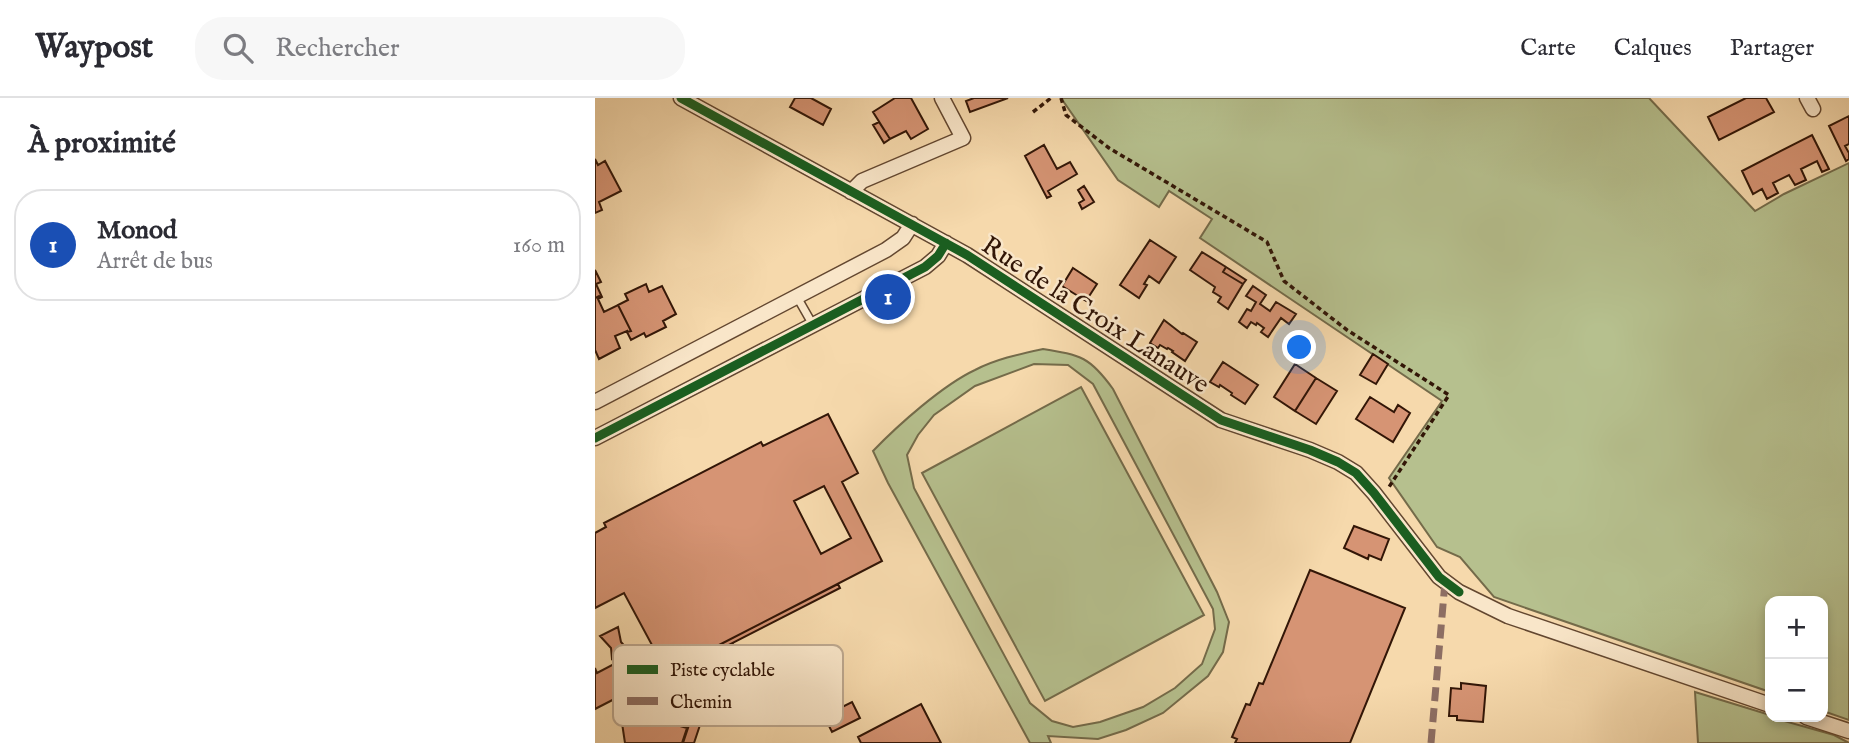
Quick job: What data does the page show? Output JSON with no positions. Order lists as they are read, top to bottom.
{
  "streets": {
    "street": ["Rue de la Croix Lanauve"]
  },
  "legend": ["Piste cyclable", "Chemin"],
  "page": {
    "header": "Waypost",
    "search": "Rechercher",
    "nav": ["Carte", "Calques", "Partager"],
    "heading": "À proximité",
    "list": [
      {
        "mark": "1",
        "name": "Monod",
        "note": "Arrêt de bus",
        "value": "160 m"
      }
    ],
    "pins": "1",
    "map_buttons": ["+", "−"]
  }
}
